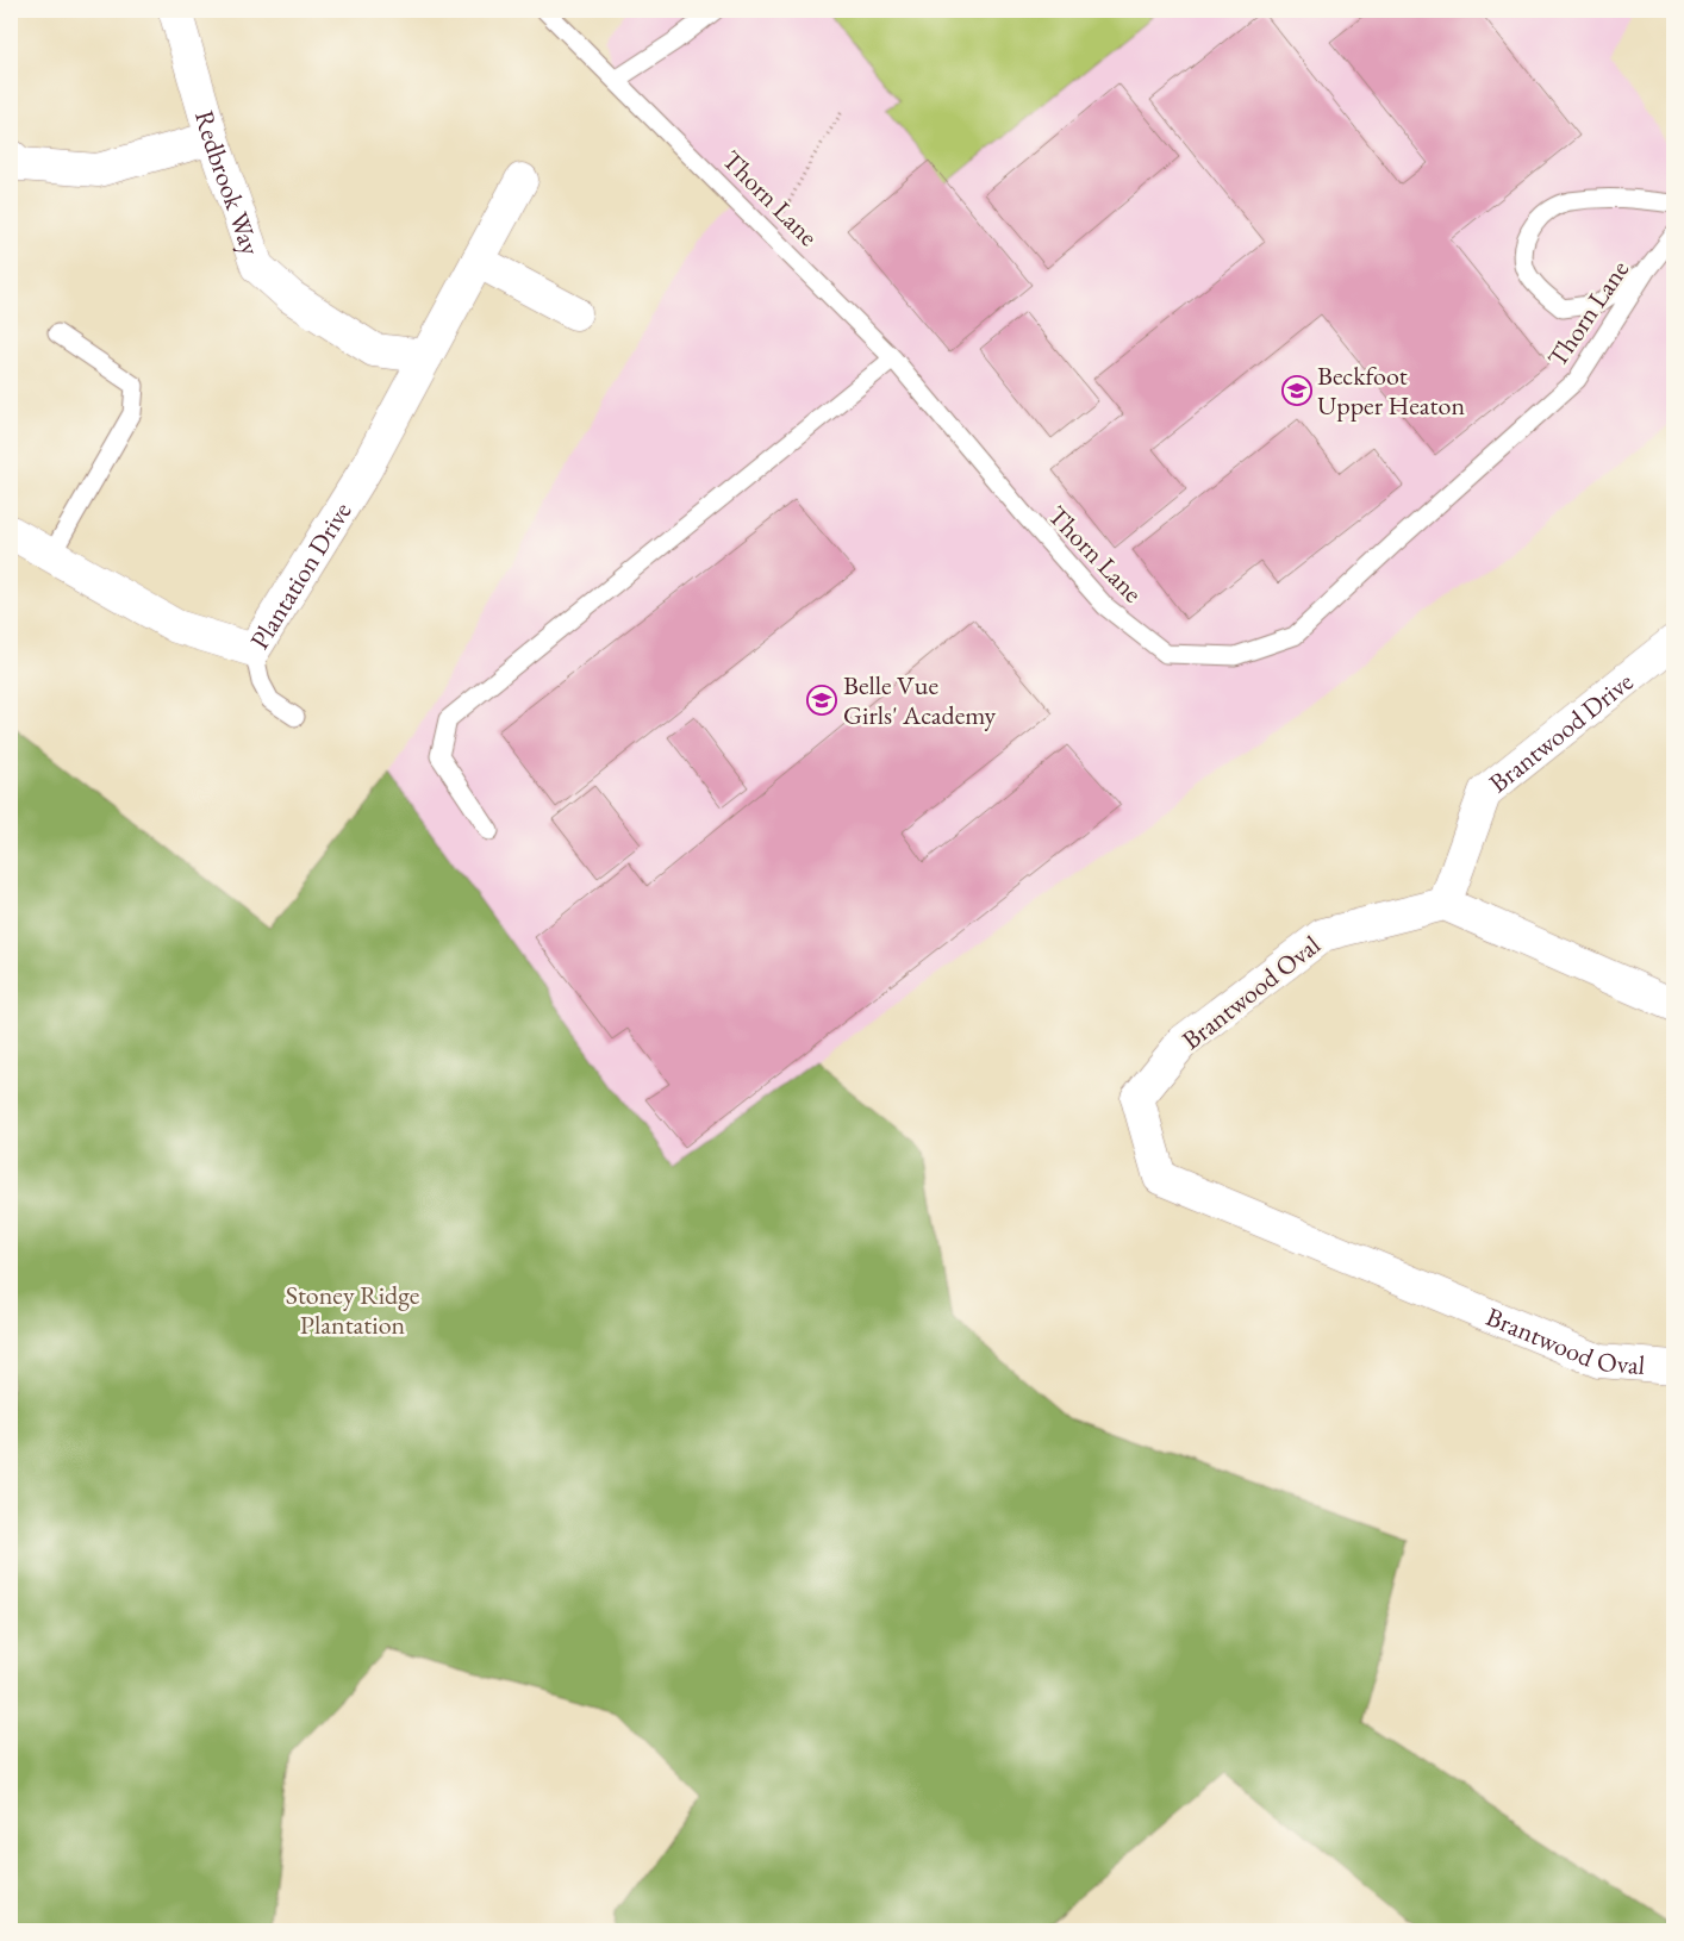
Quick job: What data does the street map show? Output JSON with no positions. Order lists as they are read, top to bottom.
{
  "streets": {
    "street": [
      "Redbrook Way",
      "Plantation Drive",
      "Brantwood Drive",
      "Brantwood Oval"
    ],
    "lane": ["Thorn Lane"]
  },
  "crossings": [
    ["Redbrook Way", "Plantation Drive"],
    ["Brantwood Drive", "Brantwood Oval"]
  ],
  "parks": ["Stoney Ridge Plantation"],
  "places": {
    "school or university": ["Beckfoot Upper Heaton", "Belle Vue Girls' Academy"]
  }
}
